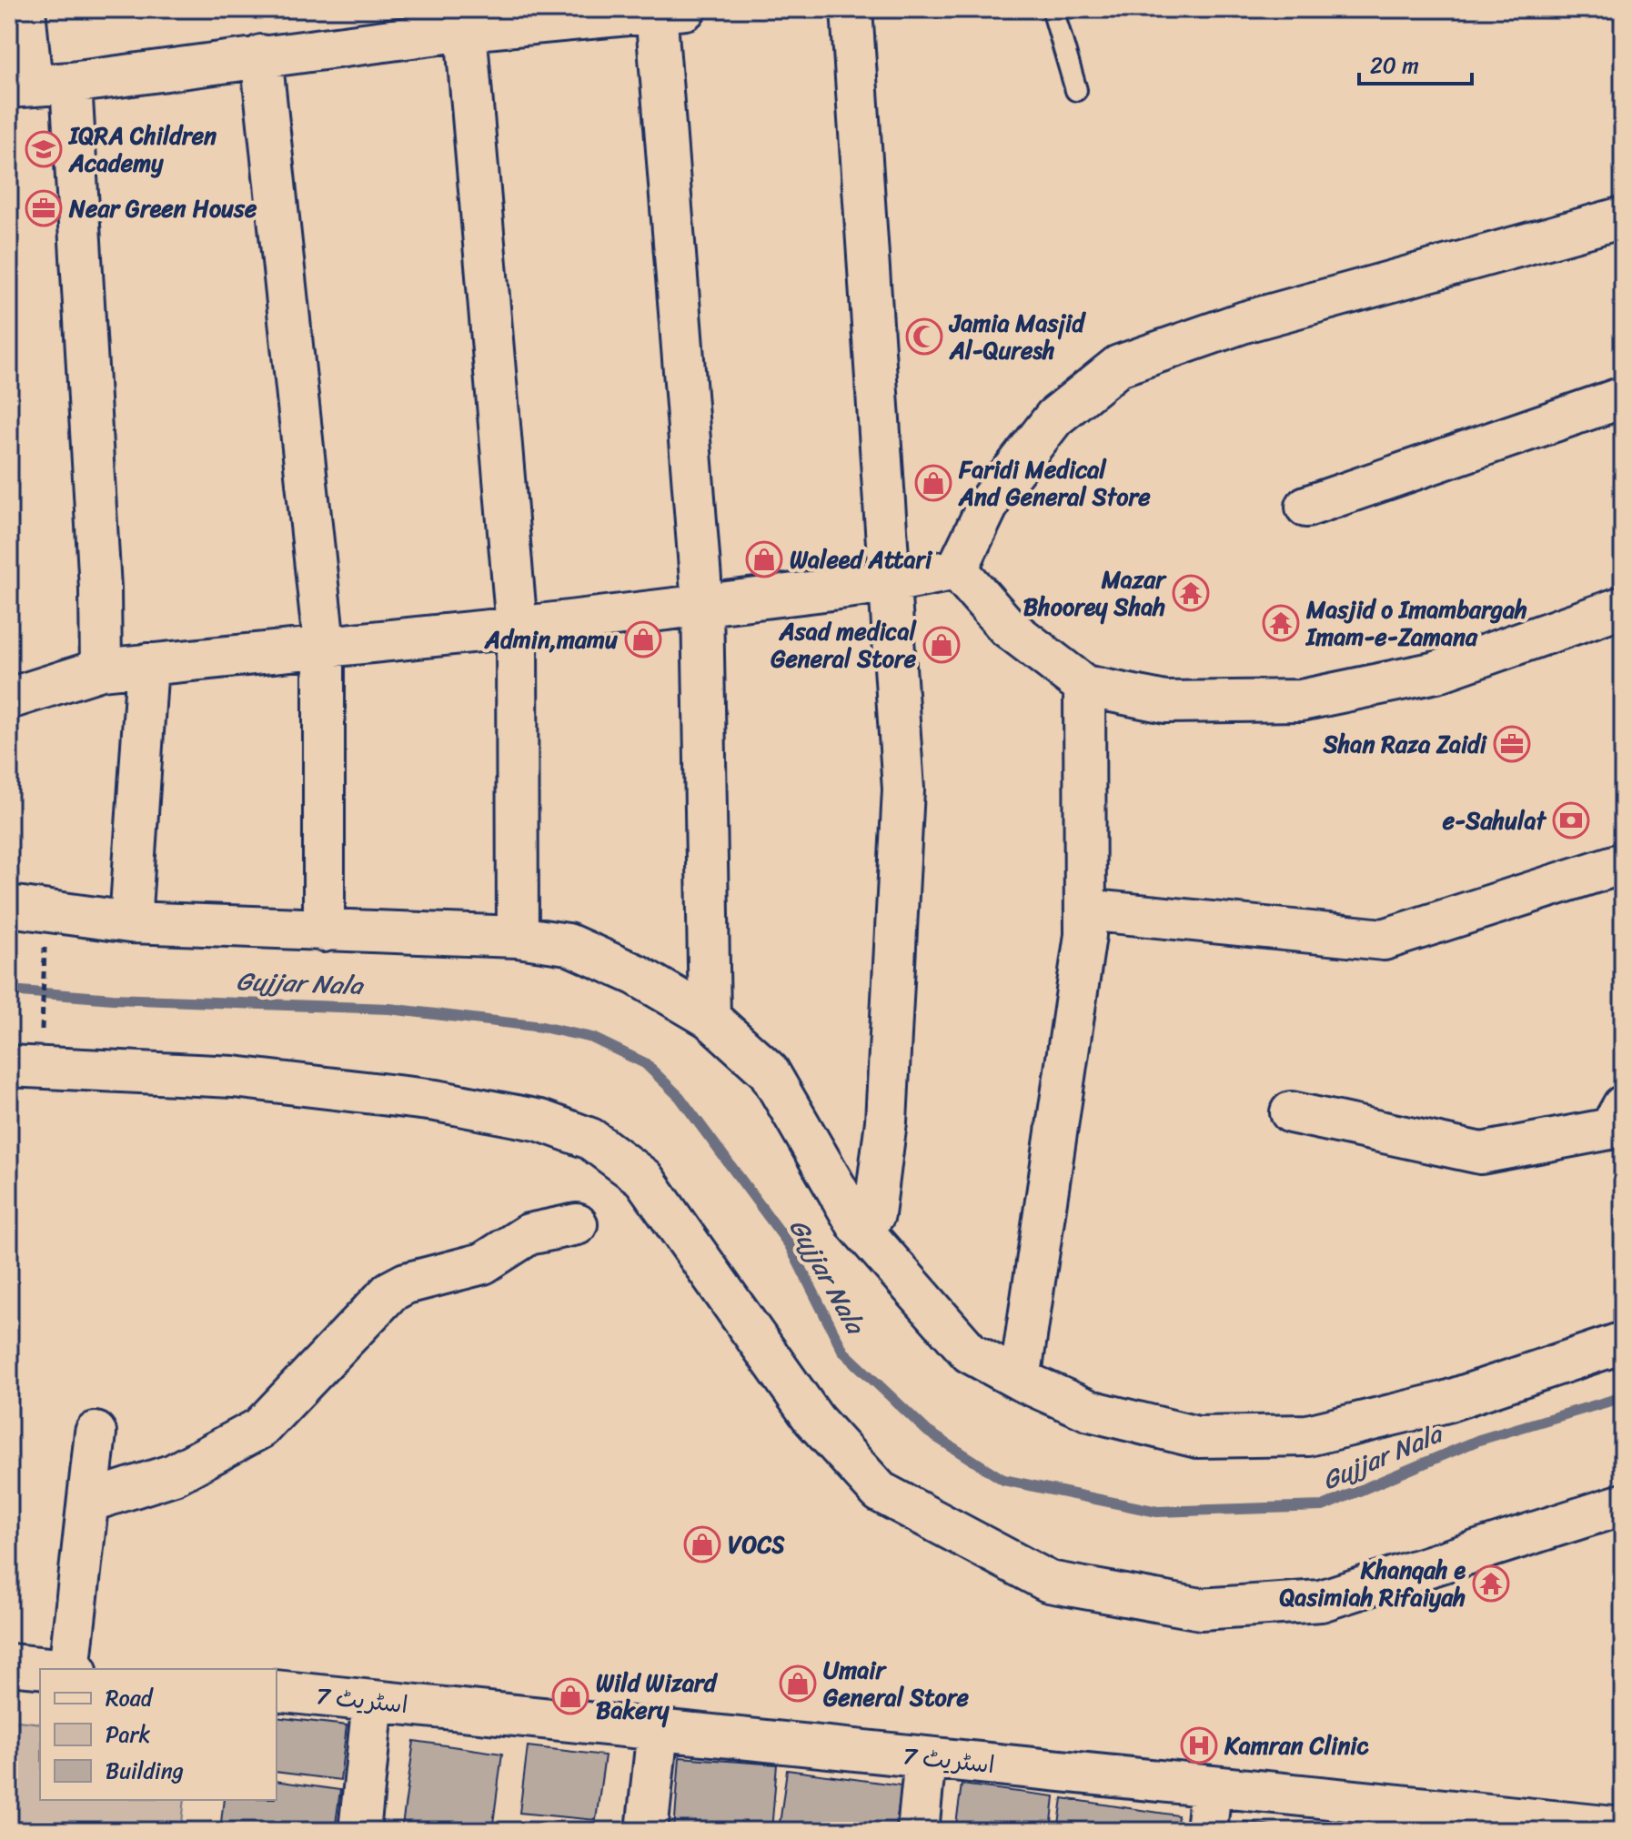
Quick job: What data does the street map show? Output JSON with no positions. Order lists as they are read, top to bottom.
{
  "streets": {
    "street": ["اسٹریٹ 7"]
  },
  "water": ["Gujjar Nala"],
  "places": {
    "school or university": ["IQRA Children Academy"],
    "office": ["Near Green House", "Shan Raza Zaidi"],
    "mosque": ["Jamia Masjid Al-Quresh"],
    "shop": [
      "Faridi Medical And General Store",
      "Waleed Attari",
      "Admin,mamu",
      "Asad medical General Store",
      "VOCS",
      "Umair General Store",
      "Wild Wizard Bakery"
    ],
    "temple": ["Mazar Bhoorey Shah", "Masjid o Imambargah Imam-e-Zamana", "Khanqah e Qasimiah Rifaiyah"],
    "bank": ["e-Sahulat"],
    "hospital": ["Kamran Clinic"]
  },
  "legend": ["Road", "Park", "Building"],
  "scale_bar": "20 m"
}
